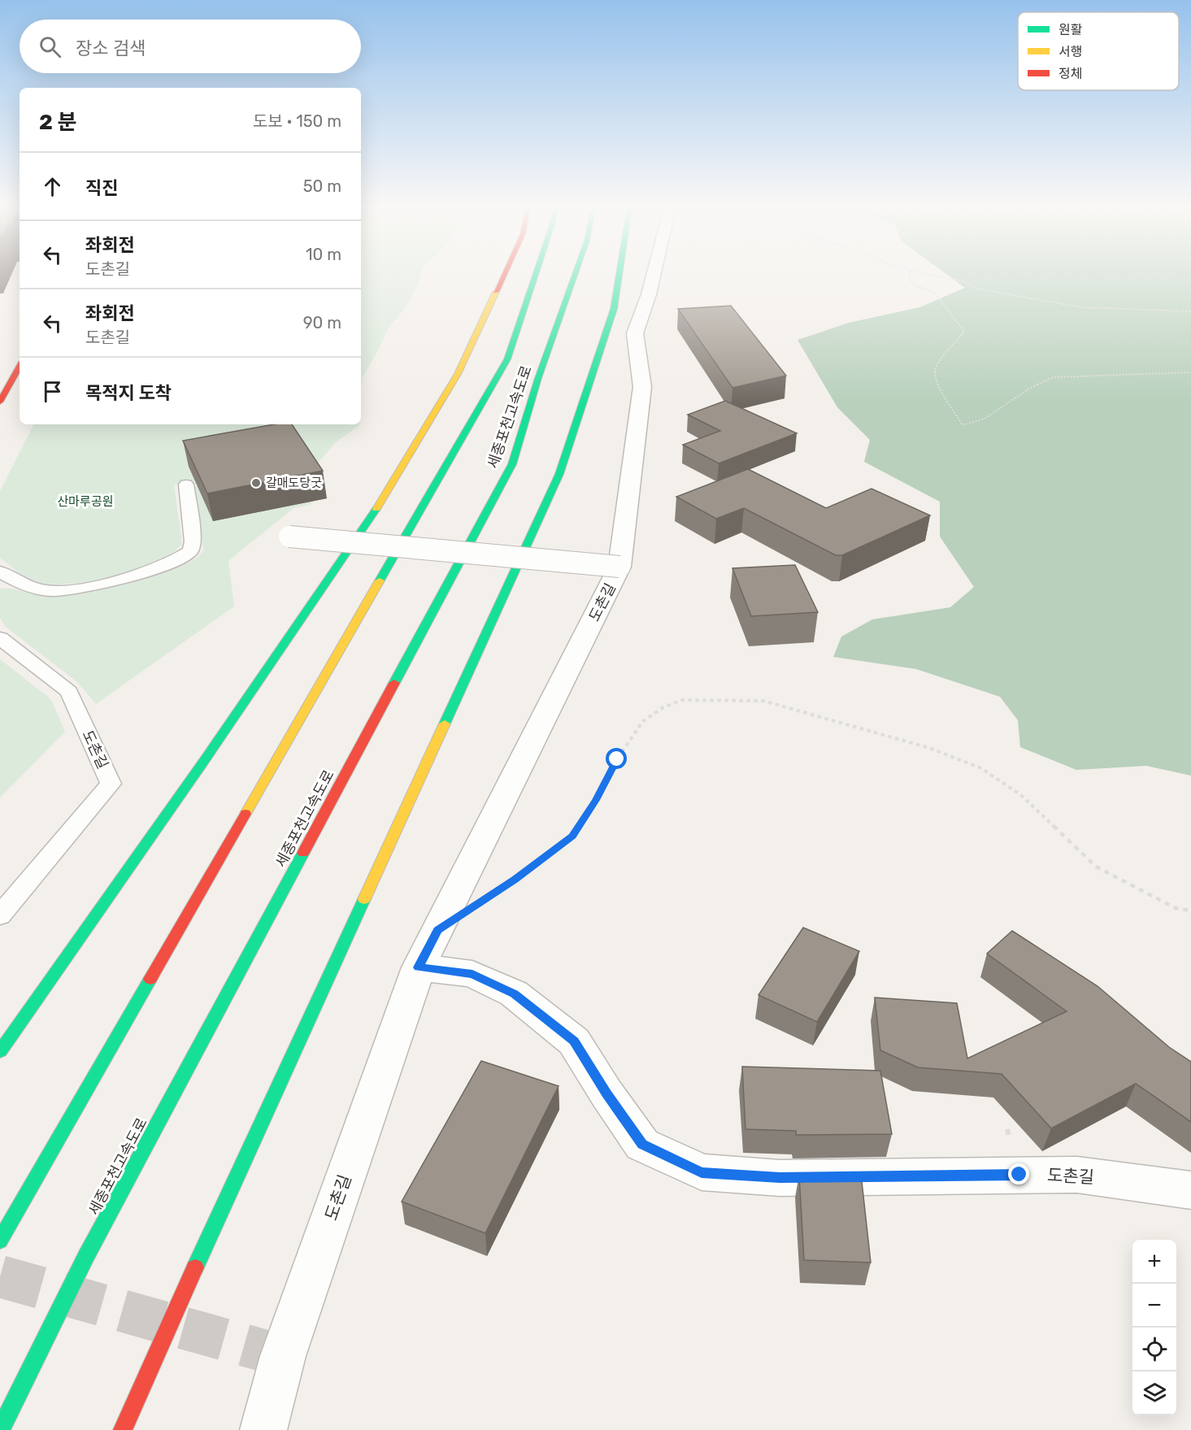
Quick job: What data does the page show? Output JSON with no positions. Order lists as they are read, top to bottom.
{
  "streets": {
    "main road": ["세종포천고속도로"],
    "street": ["도촌길"]
  },
  "parks": ["산마루공원"],
  "places": ["갈매도당굿"],
  "legend": ["원활", "서행", "정체"],
  "page": {
    "search": "장소 검색",
    "heading": ["2 분", "도보 · 150 m"],
    "list": [
      ["직진", "50 m"],
      ["좌회전", "도촌길", "10 m"],
      ["좌회전", "도촌길", "90 m"],
      "목적지 도착"
    ],
    "map_buttons": ["+", "−"]
  }
}
